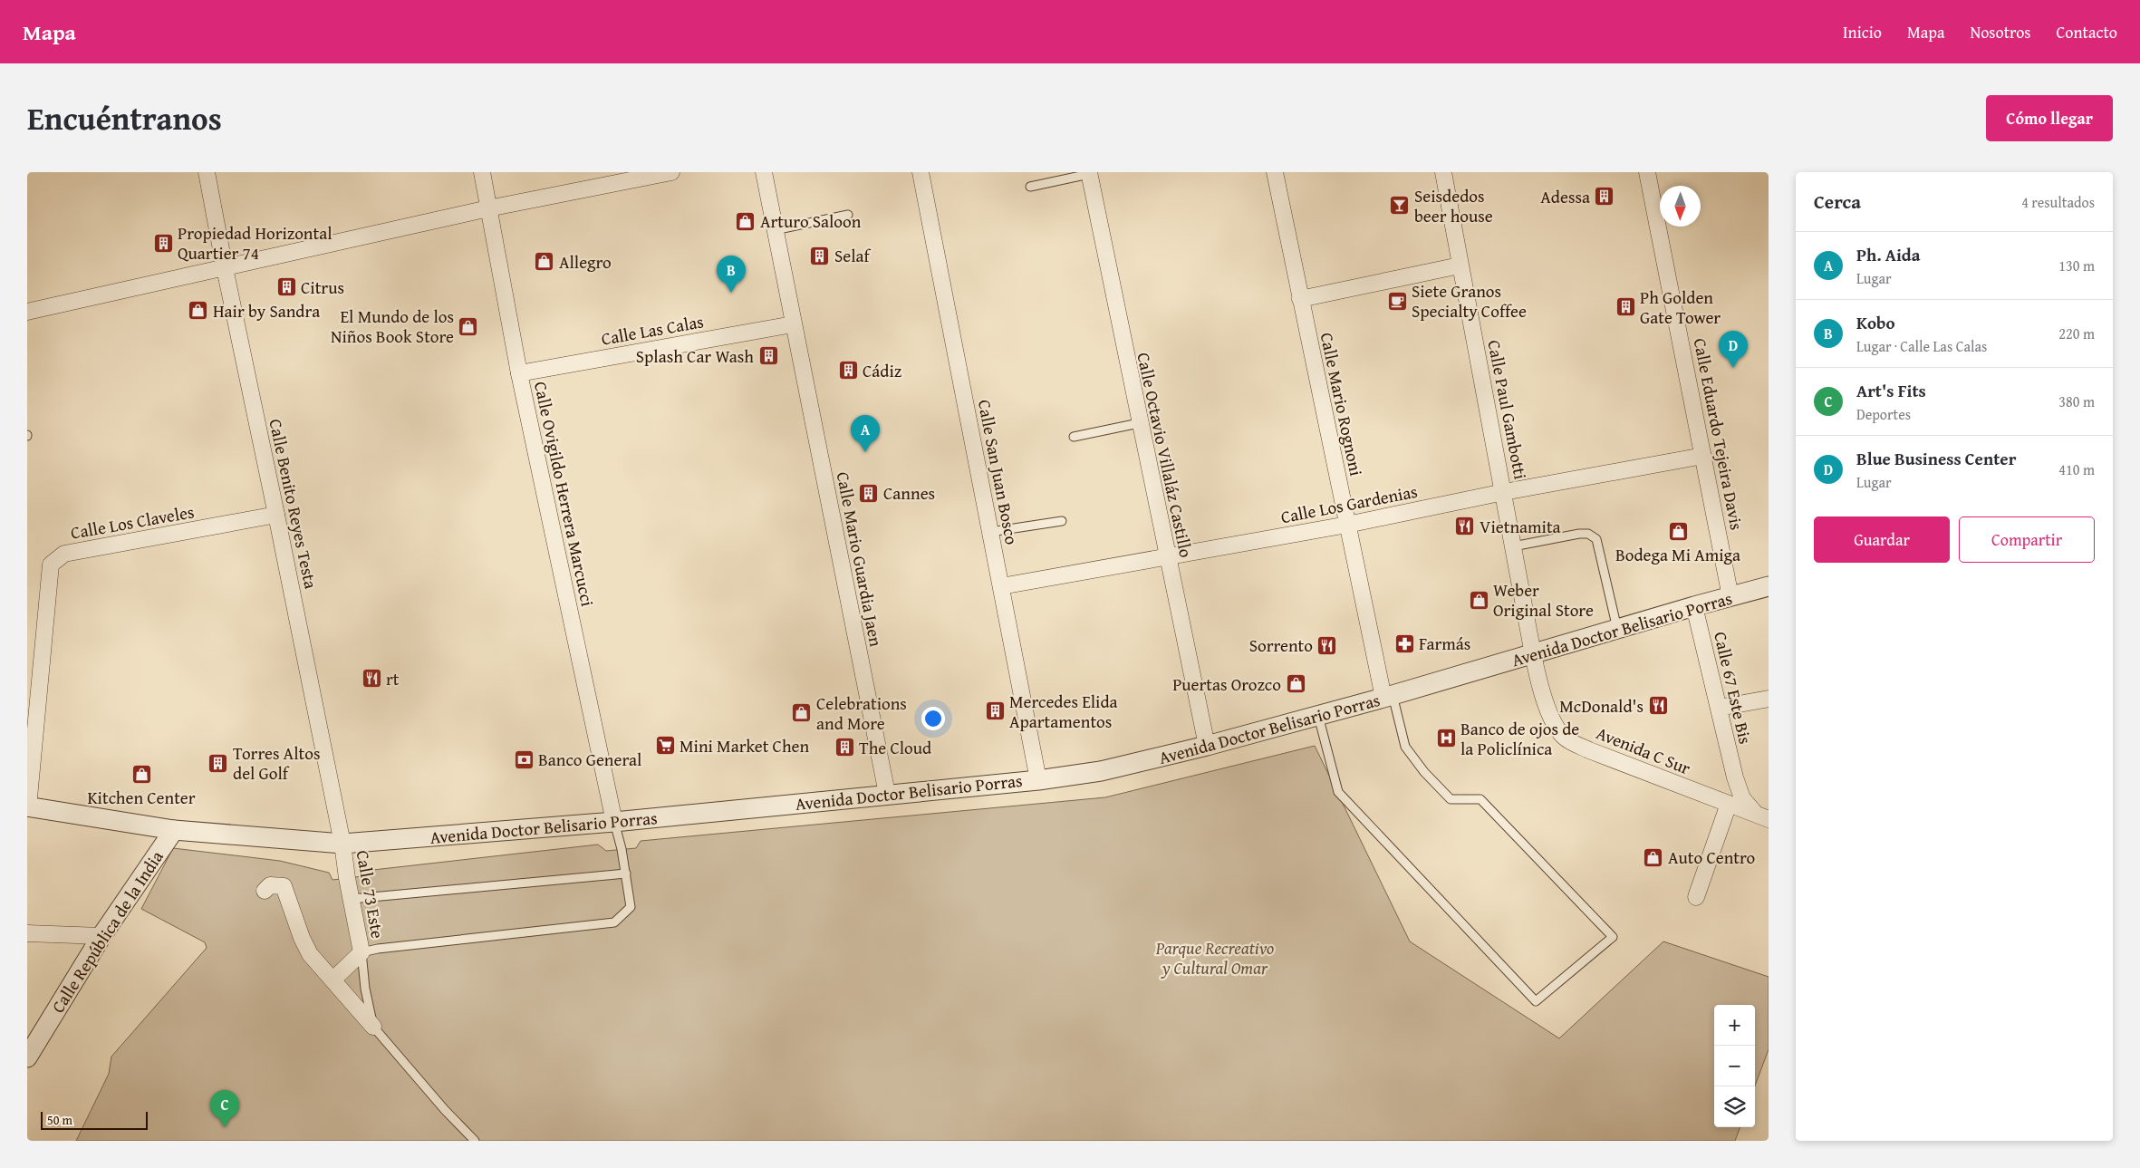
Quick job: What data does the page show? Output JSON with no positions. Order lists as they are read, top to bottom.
{
  "streets": {
    "street": [
      "Calle Las Calas",
      "Calle Mario Rognoni",
      "Calle Paul Gambotti",
      "Calle Eduardo Tejeira Davis",
      "Calle Octavio Villaláz Castillo",
      "Calle San Juan Bosco",
      "Calle Ovigildo Herrera Marcucci",
      "Calle Benito Reyes Testa",
      "Calle Los Gardenias",
      "Calle Los Claveles",
      "Calle Mario Guardia Jaen",
      "Avenida Doctor Belisario Porras",
      "Calle 67 Este Bis",
      "Avenida C Sur",
      "Calle 73 Este",
      "Calle República de la India"
    ]
  },
  "crossings": [
    ["Calle Las Calas", "Calle Ovigildo Herrera Marcucci"],
    ["Calle Las Calas", "Calle Mario Guardia Jaen"],
    ["Calle Mario Rognoni", "Calle Los Gardenias"],
    ["Calle Mario Rognoni", "Avenida Doctor Belisario Porras"],
    ["Calle Paul Gambotti", "Calle Los Gardenias"],
    ["Calle Paul Gambotti", "Avenida Doctor Belisario Porras"],
    ["Calle Paul Gambotti", "Avenida C Sur"],
    ["Calle Eduardo Tejeira Davis", "Calle Los Gardenias"],
    ["Calle Eduardo Tejeira Davis", "Avenida Doctor Belisario Porras"],
    ["Calle Octavio Villaláz Castillo", "Calle Los Gardenias"],
    ["Calle Octavio Villaláz Castillo", "Avenida Doctor Belisario Porras"],
    ["Calle San Juan Bosco", "Calle Los Gardenias"],
    ["Calle San Juan Bosco", "Avenida Doctor Belisario Porras"],
    ["Calle Ovigildo Herrera Marcucci", "Avenida Doctor Belisario Porras"],
    ["Calle Benito Reyes Testa", "Calle Los Claveles"],
    ["Calle Benito Reyes Testa", "Avenida Doctor Belisario Porras"],
    ["Calle Benito Reyes Testa", "Calle 73 Este"],
    ["Calle Los Claveles", "Avenida Doctor Belisario Porras"],
    ["Calle Mario Guardia Jaen", "Avenida Doctor Belisario Porras"],
    ["Avenida Doctor Belisario Porras", "Calle 67 Este Bis"],
    ["Avenida Doctor Belisario Porras", "Avenida C Sur"],
    ["Avenida Doctor Belisario Porras", "Calle 73 Este"],
    ["Avenida Doctor Belisario Porras", "Calle República de la India"],
    ["Calle 67 Este Bis", "Avenida C Sur"]
  ],
  "parks": ["Parque Recreativo y Cultural Omar"],
  "places": {
    "building": [
      "Adessa",
      "Propiedad Horizontal Quartier 74",
      "Selaf",
      "Citrus",
      "Ph Golden Gate Tower",
      "Splash Car Wash",
      "Cádiz",
      "Cannes",
      "Mercedes Elida Apartamentos",
      "The Cloud",
      "Torres Altos del Golf"
    ],
    "bar": ["Seisdedos beer house"],
    "shop": [
      "Arturo Saloon",
      "Allegro",
      "Hair by Sandra",
      "El Mundo de los Niños Book Store",
      "Bodega Mi Amiga",
      "Weber Original Store",
      "Puertas Orozco",
      "Celebrations and More",
      "Kitchen Center",
      "Auto Centro"
    ],
    "cafe": ["Siete Granos Specialty Coffee"],
    "restaurant": [
      "Vietnamita",
      "Sorrento",
      "rt",
      "McDonald's"
    ],
    "pharmacy": ["Farmás"],
    "hospital": ["Banco de ojos de la Policlínica"],
    "supermarket": ["Mini Market Chen"],
    "bank": ["Banco General"]
  },
  "scale_bar": "50 m",
  "north": "bottom",
  "page": {
    "header": "Mapa",
    "nav": [
      "Inicio",
      "Mapa",
      "Nosotros",
      "Contacto"
    ],
    "title": "Encuéntranos",
    "buttons": [
      "Cómo llegar",
      ["Guardar", "Compartir"]
    ],
    "heading": ["Cerca", "4 resultados"],
    "list": [
      {
        "mark": "A",
        "name": "Ph. Aida",
        "note": "Lugar",
        "value": "130 m"
      },
      {
        "mark": "B",
        "name": "Kobo",
        "note": "Lugar · Calle Las Calas",
        "value": "220 m"
      },
      {
        "mark": "C",
        "name": "Art's Fits",
        "note": "Deportes",
        "value": "380 m"
      },
      {
        "mark": "D",
        "name": "Blue Business Center",
        "note": "Lugar",
        "value": "410 m"
      }
    ],
    "pins": [
      "B",
      "D",
      "A",
      "C"
    ],
    "map_buttons": ["+", "−"],
    "scale": "50 m"
  }
}
